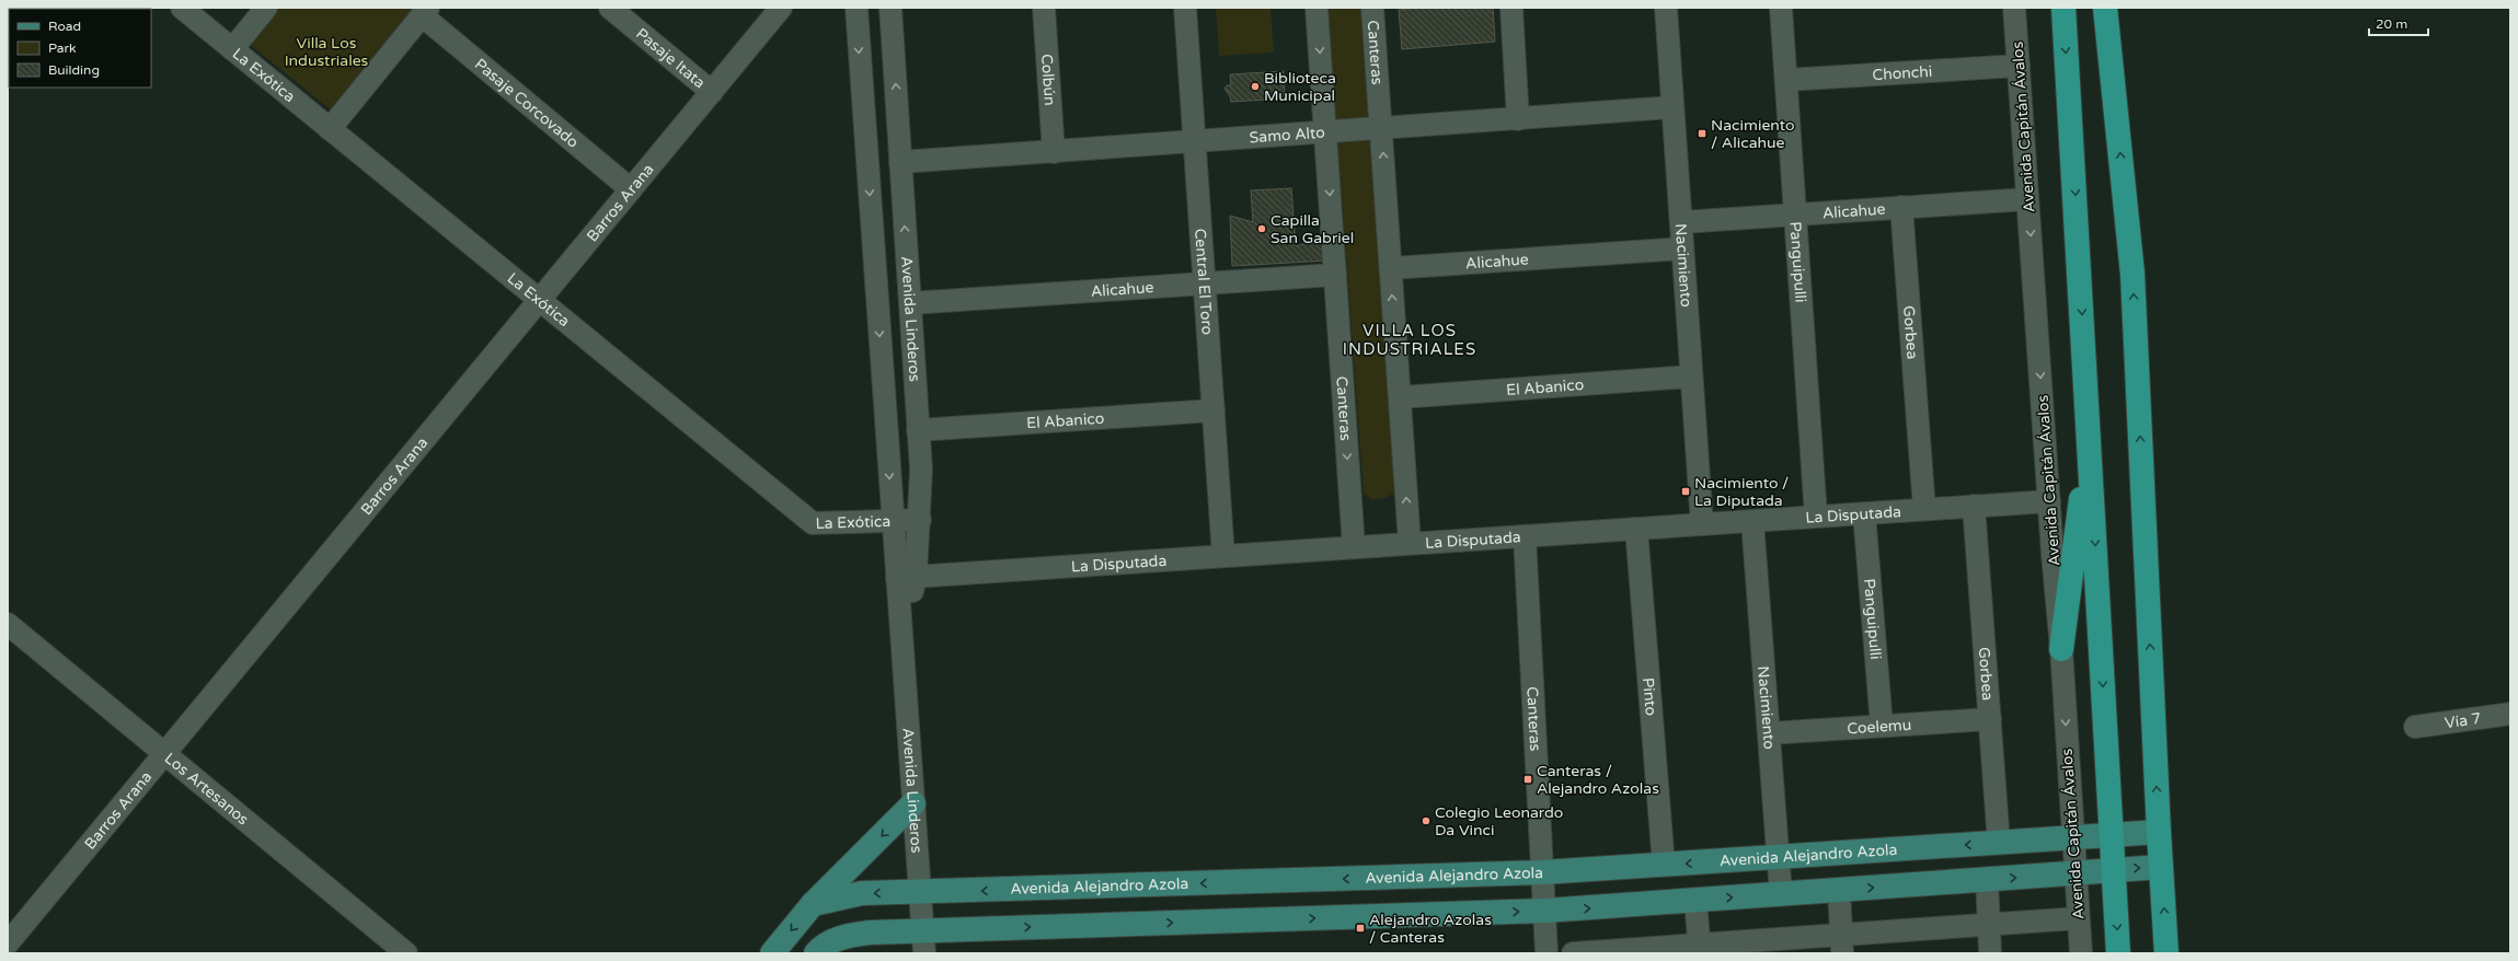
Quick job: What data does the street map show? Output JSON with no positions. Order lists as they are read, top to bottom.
{
  "streets": {
    "main road": ["Avenida Alejandro Azola"],
    "street": [
      "Canteras",
      "Pasaje Itata",
      "Chonchi",
      "La Exótica",
      "Colbún",
      "Pasaje Corcovado",
      "Avenida Capitán Ávalos",
      "Samo Alto",
      "Barros Arana",
      "Alicahue",
      "Panguipulli",
      "Nacimiento",
      "Central El Toro",
      "Avenida Linderos",
      "Gorbea",
      "El Abanico",
      "La Disputada",
      "Pinto",
      "Vía 7",
      "Coelemu",
      "Los Artesanos"
    ]
  },
  "crossings": [
    ["Canteras", "Samo Alto"],
    ["Canteras", "Alicahue"],
    ["Canteras", "El Abanico"],
    ["Canteras", "La Disputada"],
    ["Canteras", "Avenida Alejandro Azola"],
    ["Pasaje Itata", "Barros Arana"],
    ["Chonchi", "Avenida Capitán Ávalos"],
    ["Chonchi", "Panguipulli"],
    ["La Exótica", "Barros Arana"],
    ["La Exótica", "Avenida Linderos"],
    ["Colbún", "Samo Alto"],
    ["Pasaje Corcovado", "Barros Arana"],
    ["Avenida Capitán Ávalos", "Alicahue"],
    ["Avenida Capitán Ávalos", "La Disputada"],
    ["Avenida Capitán Ávalos", "Avenida Alejandro Azola"],
    ["Samo Alto", "Nacimiento"],
    ["Samo Alto", "Central El Toro"],
    ["Samo Alto", "Avenida Linderos"],
    ["Barros Arana", "Los Artesanos"],
    ["Alicahue", "Panguipulli"],
    ["Alicahue", "Nacimiento"],
    ["Alicahue", "Central El Toro"],
    ["Alicahue", "Avenida Linderos"],
    ["Alicahue", "Gorbea"],
    ["Panguipulli", "La Disputada"],
    ["Panguipulli", "Coelemu"],
    ["Nacimiento", "El Abanico"],
    ["Nacimiento", "La Disputada"],
    ["Nacimiento", "Coelemu"],
    ["Nacimiento", "Avenida Alejandro Azola"],
    ["Central El Toro", "El Abanico"],
    ["Central El Toro", "La Disputada"],
    ["Avenida Linderos", "El Abanico"],
    ["Avenida Linderos", "La Disputada"],
    ["Avenida Linderos", "Avenida Alejandro Azola"],
    ["Gorbea", "La Disputada"],
    ["Gorbea", "Coelemu"],
    ["Gorbea", "Avenida Alejandro Azola"],
    ["La Disputada", "Pinto"],
    ["Pinto", "Avenida Alejandro Azola"]
  ],
  "one_way": ["Avenida Capitán Ávalos"],
  "districts": ["VILLA LOS INDUSTRIALES"],
  "parks": ["Villa Los Industriales"],
  "places": {
    "other": ["Biblioteca Municipal", "Capilla San Gabriel", "Colegio Leonardo Da Vinci"],
    "transit": [
      "Nacimiento / Alicahue",
      "Nacimiento / La Diputada",
      "Canteras / Alejandro Azolas",
      "Alejandro Azolas / Canteras"
    ]
  },
  "legend": ["Road", "Park", "Building"],
  "scale_bar": "20 m"
}
